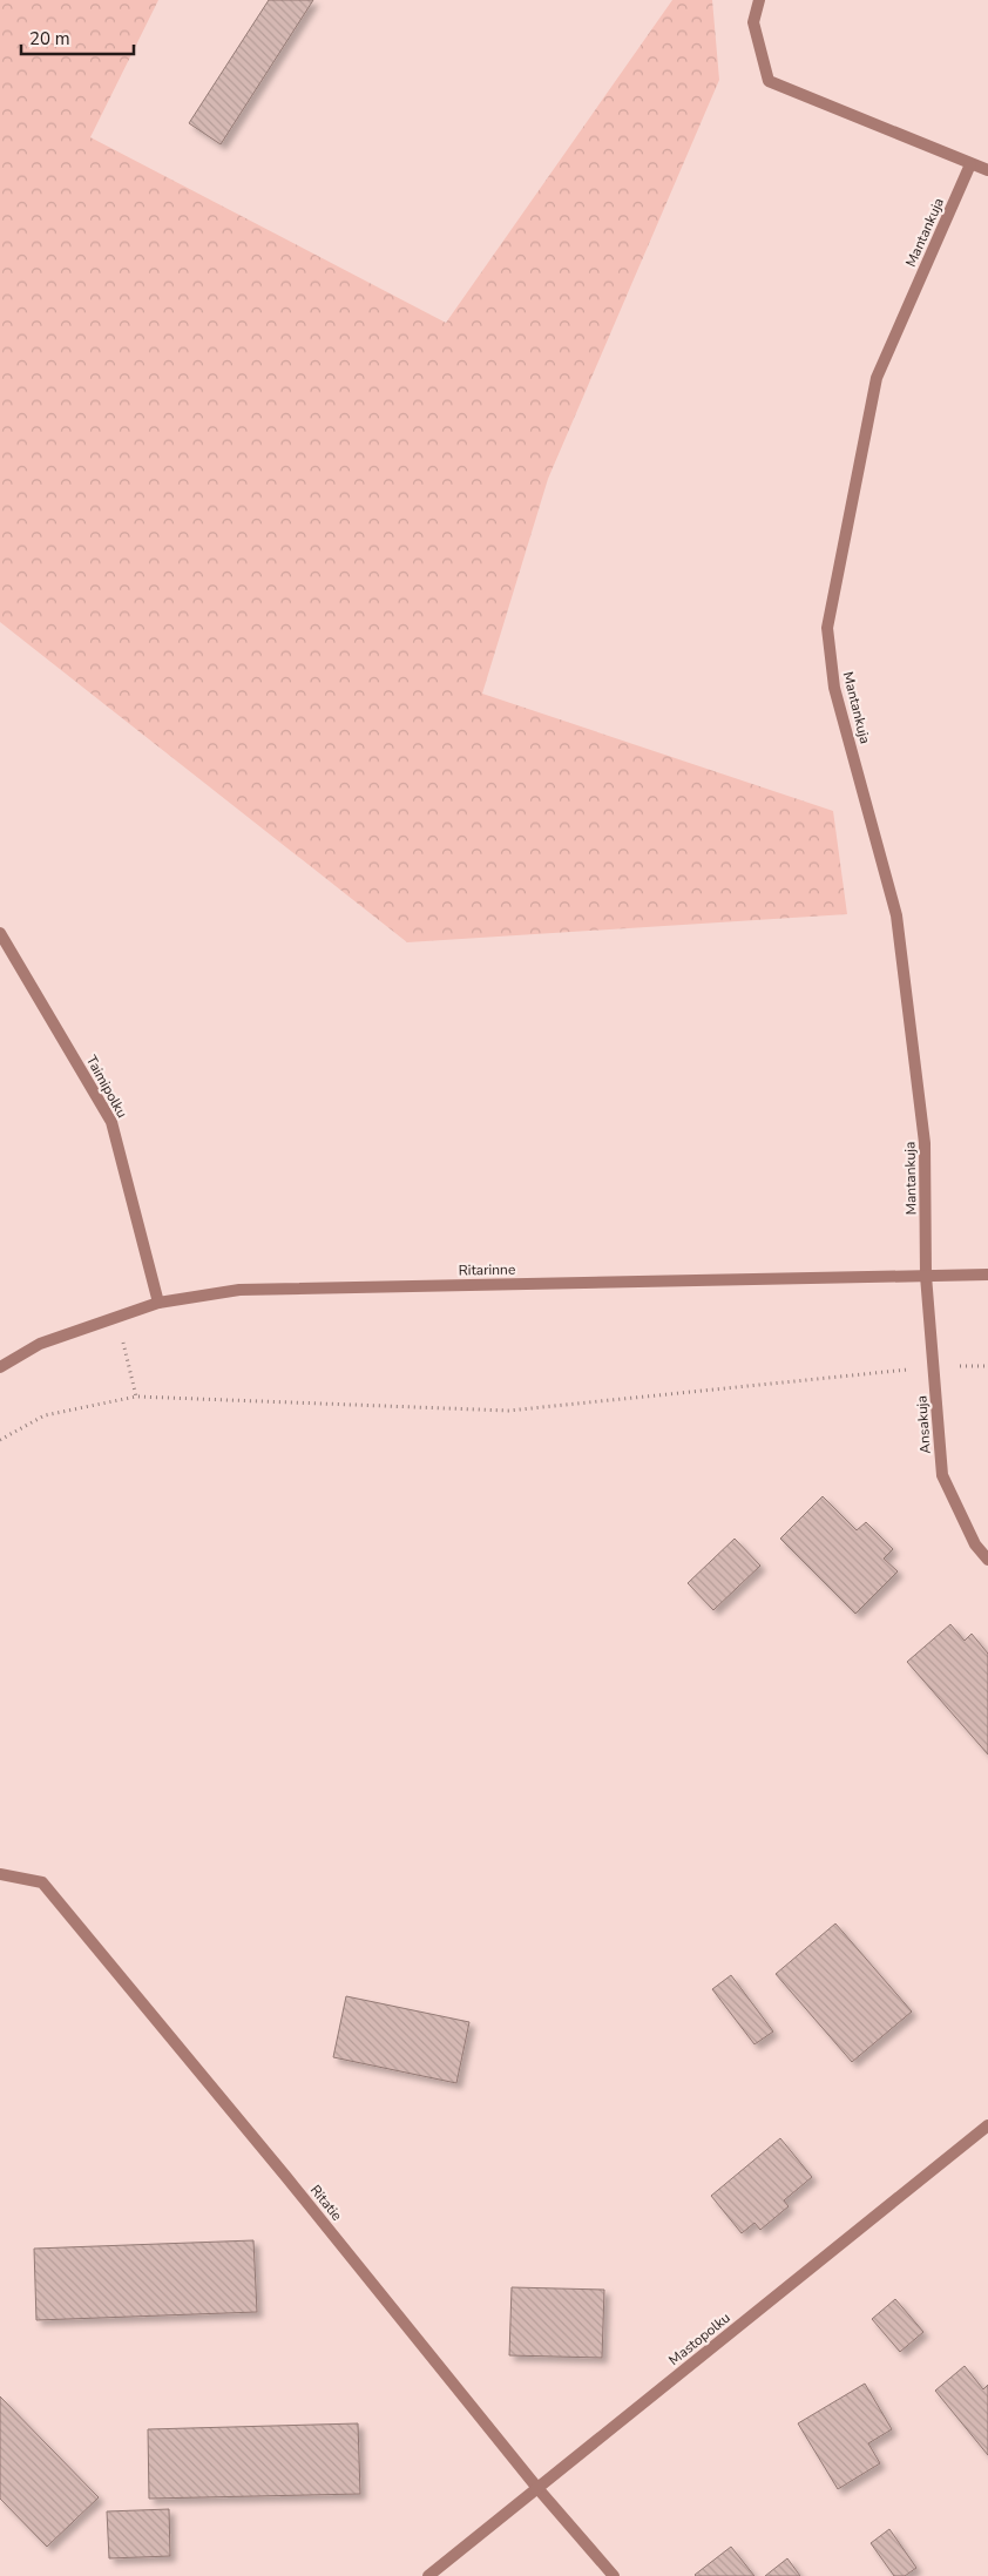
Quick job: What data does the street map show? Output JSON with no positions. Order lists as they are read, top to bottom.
{
  "streets": {
    "street": [
      "Mantankuja",
      "Taimipolku",
      "Ritarinne",
      "Ansakuja",
      "Ritatie",
      "Mastopolku"
    ]
  },
  "crossings": [
    ["Mantankuja", "Ritarinne"],
    ["Mantankuja", "Ansakuja"],
    ["Taimipolku", "Ritarinne"],
    ["Ritarinne", "Ansakuja"],
    ["Ritatie", "Mastopolku"]
  ],
  "scale_bar": "20 m"
}
